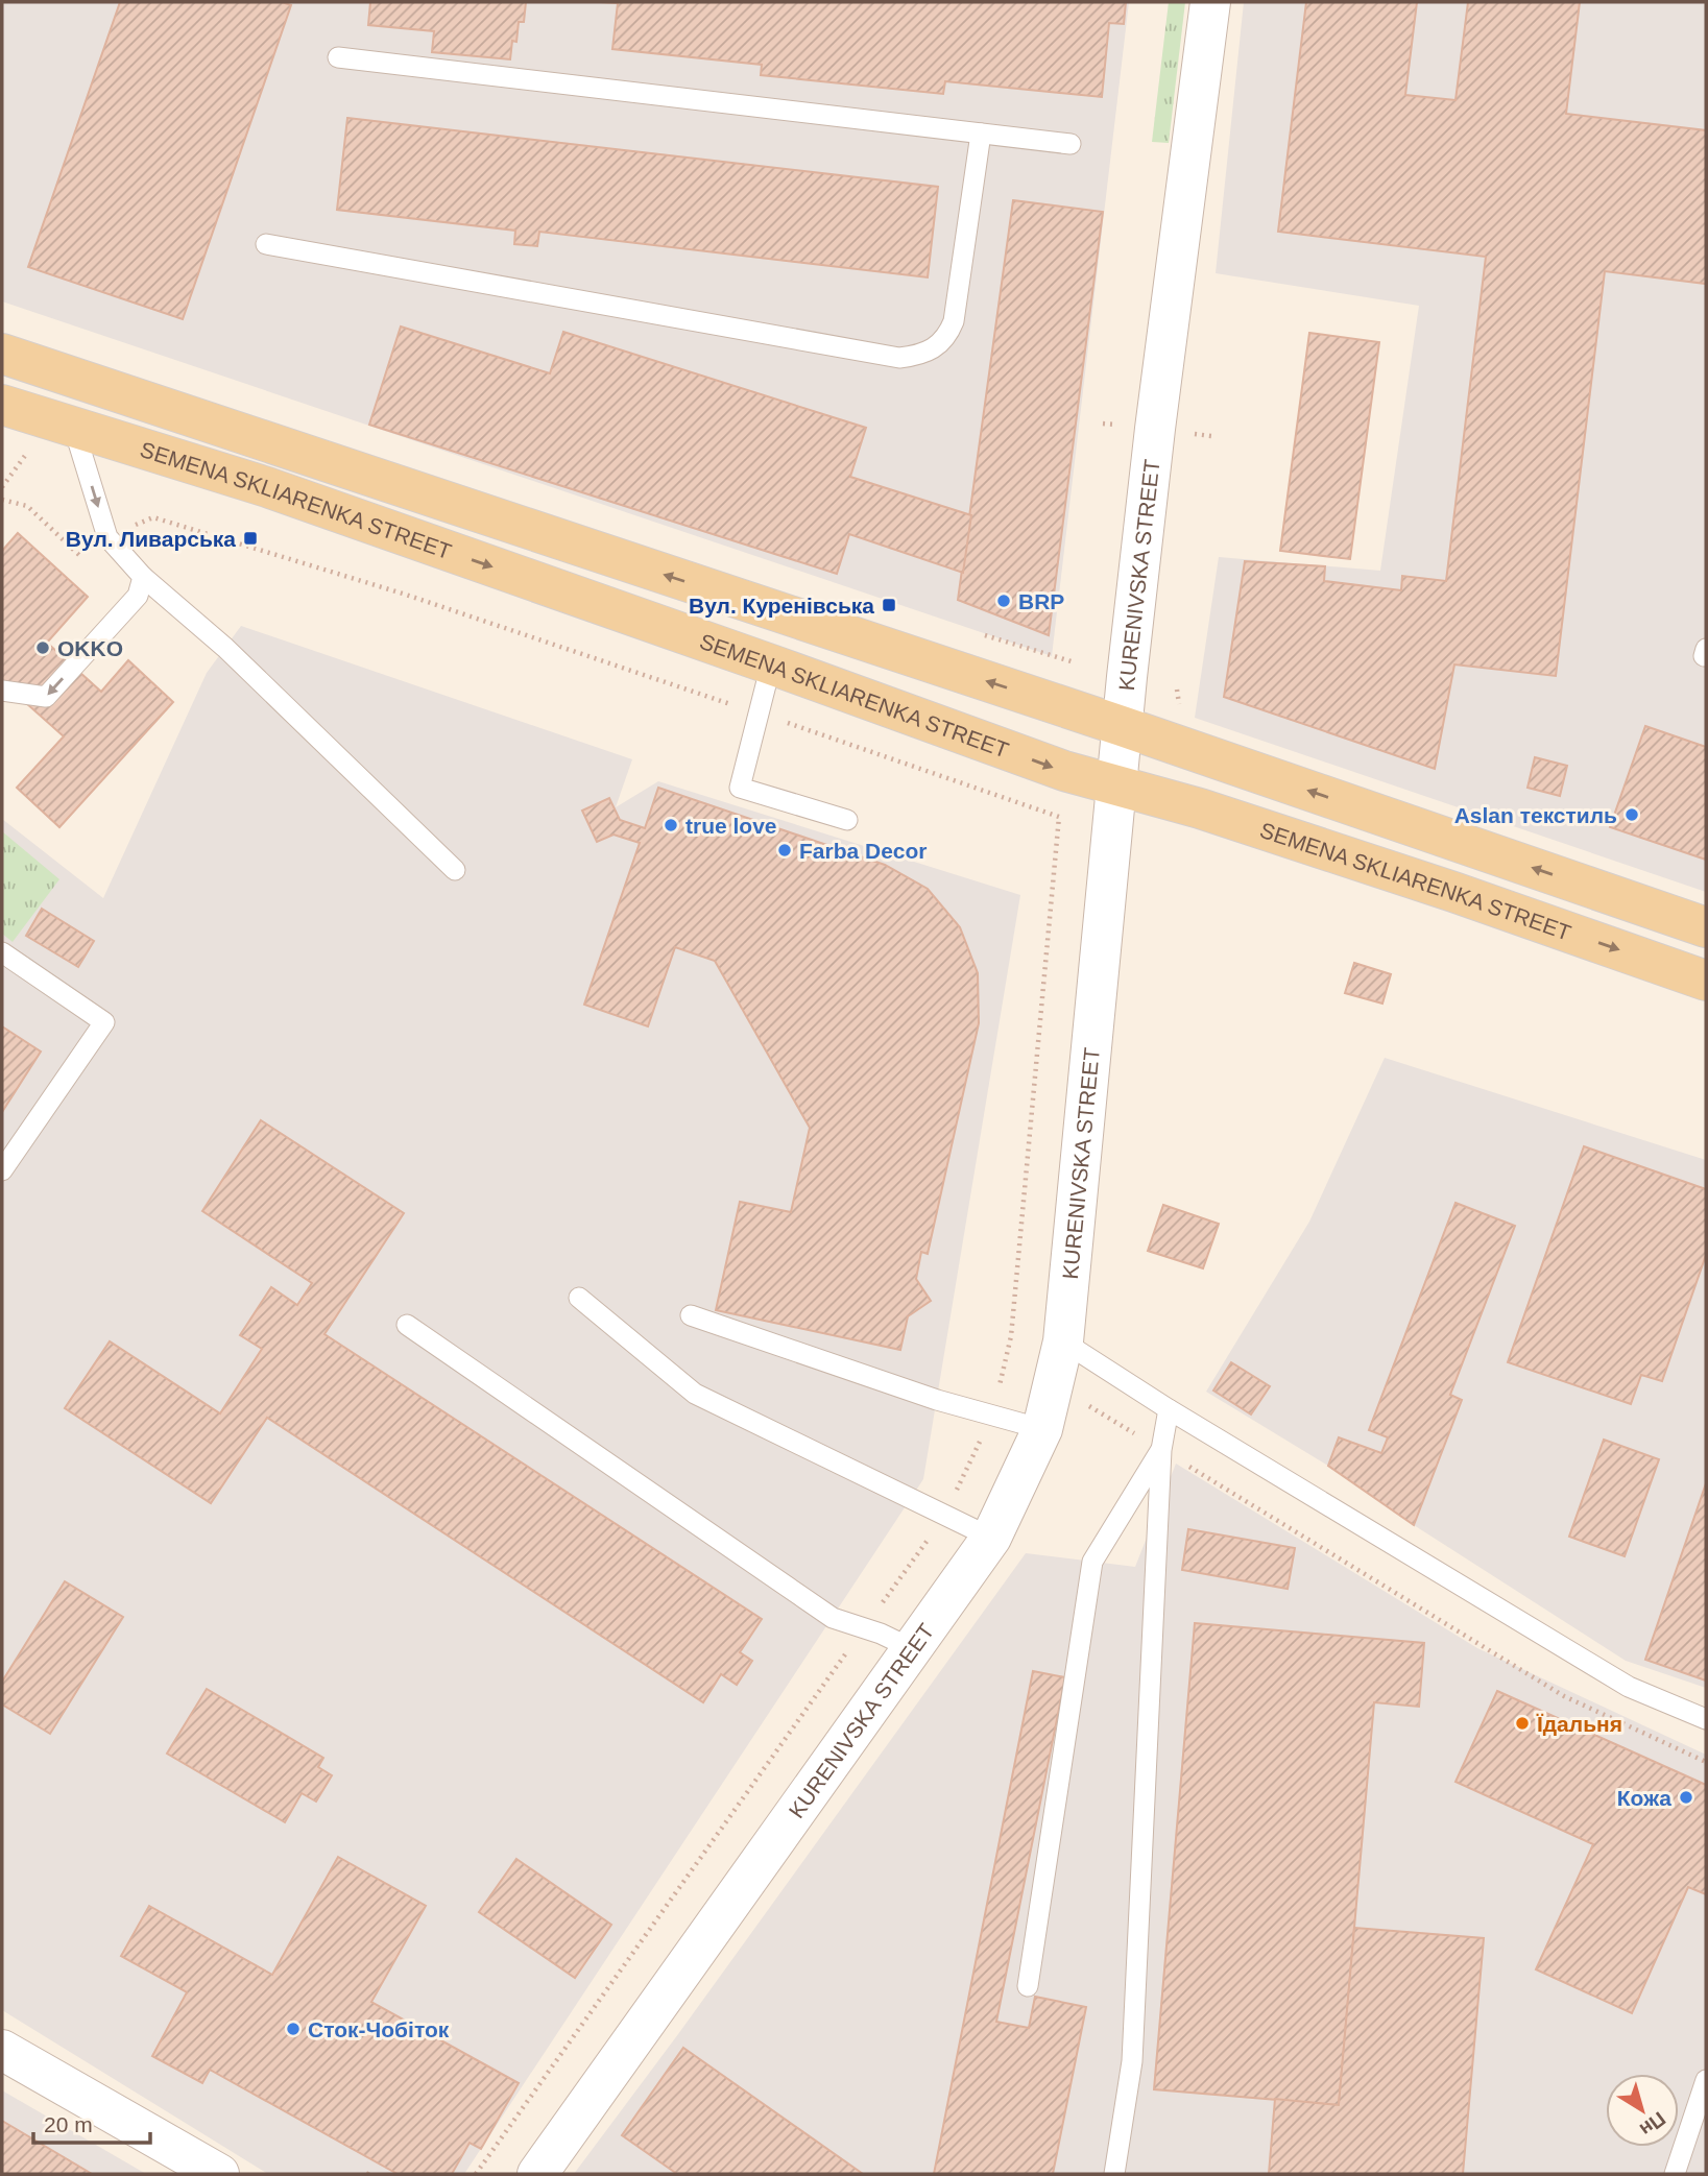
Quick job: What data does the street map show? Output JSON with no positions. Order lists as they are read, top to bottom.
{
  "streets": {
    "main road": ["SEMENA SKLIARENKA STREET"],
    "street": ["KURENIVSKA STREET"]
  },
  "crossings": [
    ["SEMENA SKLIARENKA STREET", "KURENIVSKA STREET"]
  ],
  "places": {
    "transit": ["Вул. Ливарська", "Вул. Куренівська"],
    "other": [
      "BRP",
      "OKKO",
      "Aslan текстиль",
      "true love",
      "Farba Decor",
      "Їдальня",
      "Кожа",
      "Сток-Чобіток"
    ]
  },
  "scale_bar": "20 m",
  "north": "bottom right"
}
